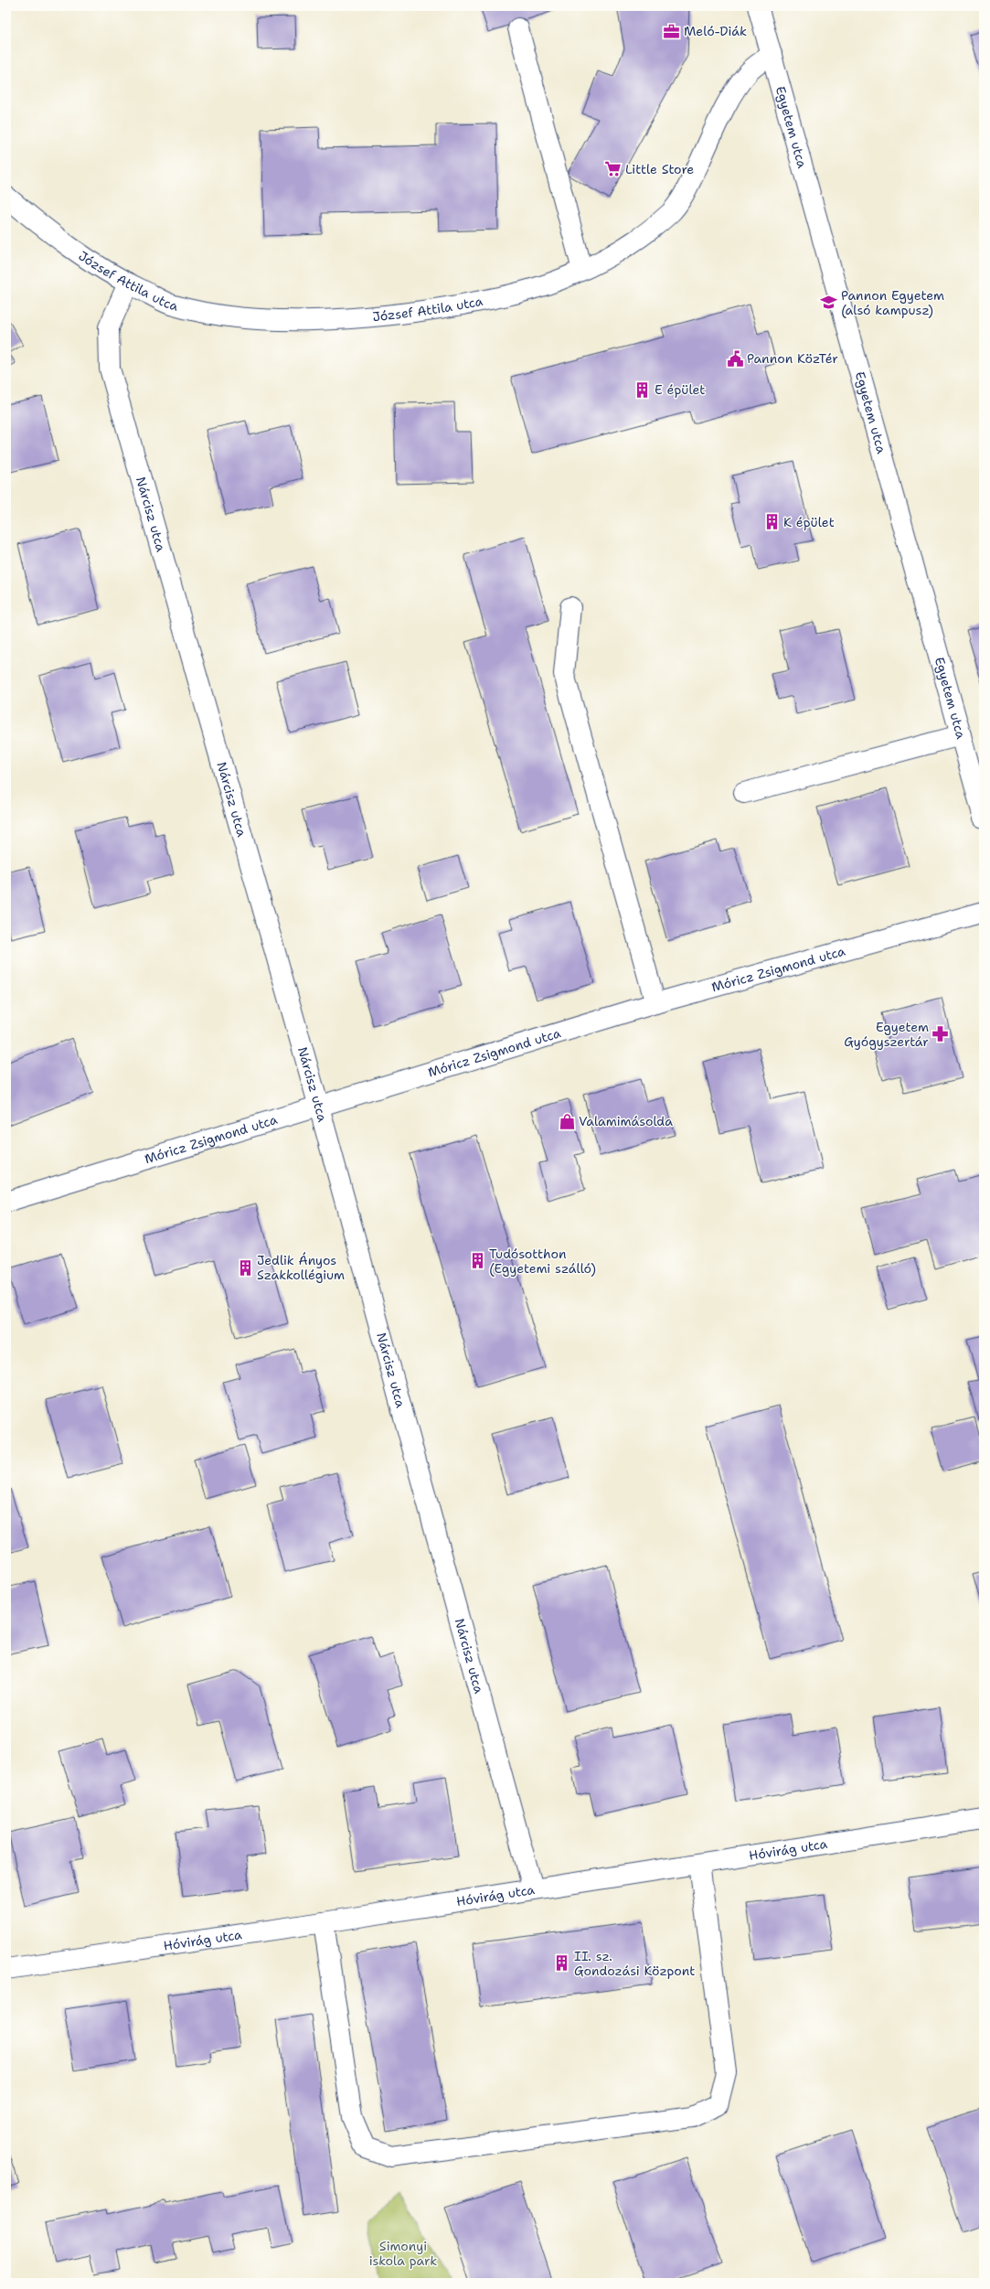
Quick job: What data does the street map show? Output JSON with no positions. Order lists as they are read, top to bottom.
{
  "streets": {
    "street": [
      "Egyetem utca",
      "József Attila utca",
      "Nárcisz utca",
      "Móricz Zsigmond utca",
      "Hóvirág utca"
    ]
  },
  "crossings": [
    ["Egyetem utca", "József Attila utca"],
    ["József Attila utca", "Nárcisz utca"],
    ["Nárcisz utca", "Móricz Zsigmond utca"],
    ["Nárcisz utca", "Hóvirág utca"]
  ],
  "parks": ["Simonyi iskola park"],
  "places": {
    "office": ["Meló-Diák"],
    "supermarket": ["Little Store"],
    "school or university": ["Pannon Egyetem (alsó kampusz)"],
    "public building": ["Pannon KözTér"],
    "building": [
      "E épület",
      "K épület",
      "Tudósotthon (Egyetemi szálló)",
      "Jedlik Ányos Szakkollégium",
      "II. sz. Gondozási Központ"
    ],
    "pharmacy": ["Egyetem Gyógyszertár"],
    "shop": ["Valamimásolda"]
  }
}
